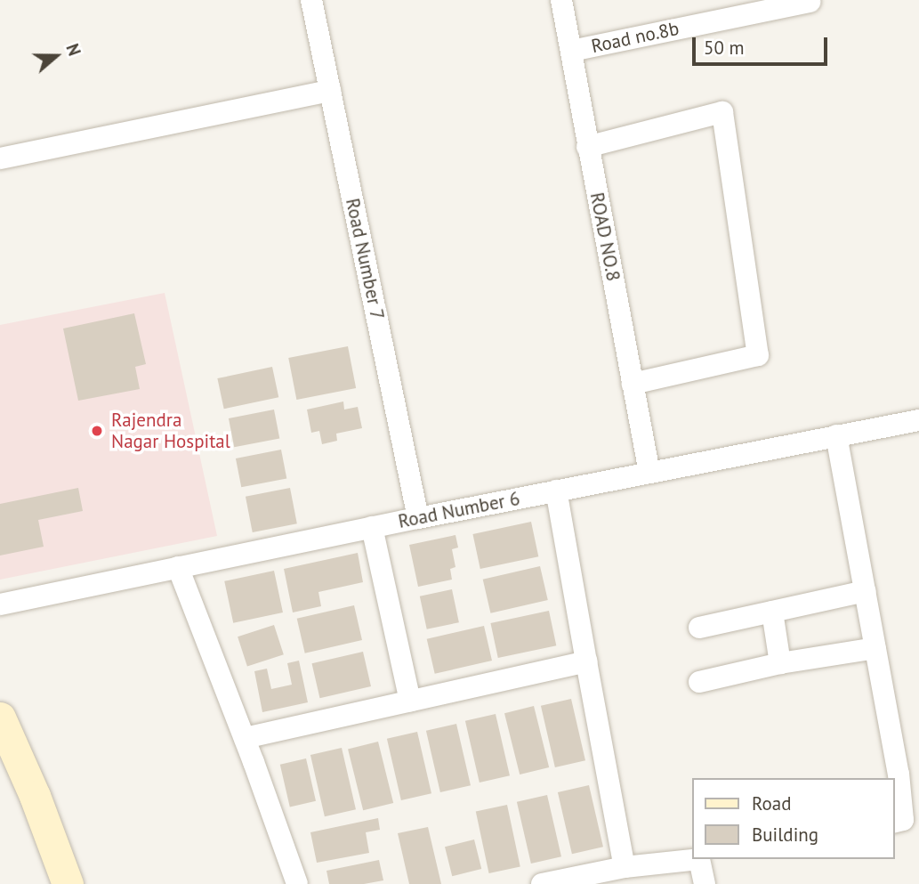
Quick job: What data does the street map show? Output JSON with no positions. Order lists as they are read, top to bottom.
{
  "streets": {
    "street": [
      "Road no.8b",
      "ROAD NO.8",
      "Road Number 7",
      "Road Number 6"
    ]
  },
  "crossings": [
    ["Road no.8b", "ROAD NO.8"],
    ["ROAD NO.8", "Road Number 6"],
    ["Road Number 7", "Road Number 6"]
  ],
  "places": ["Rajendra Nagar Hospital"],
  "legend": ["Road", "Building"],
  "scale_bar": "50 m",
  "north": "right"
}
